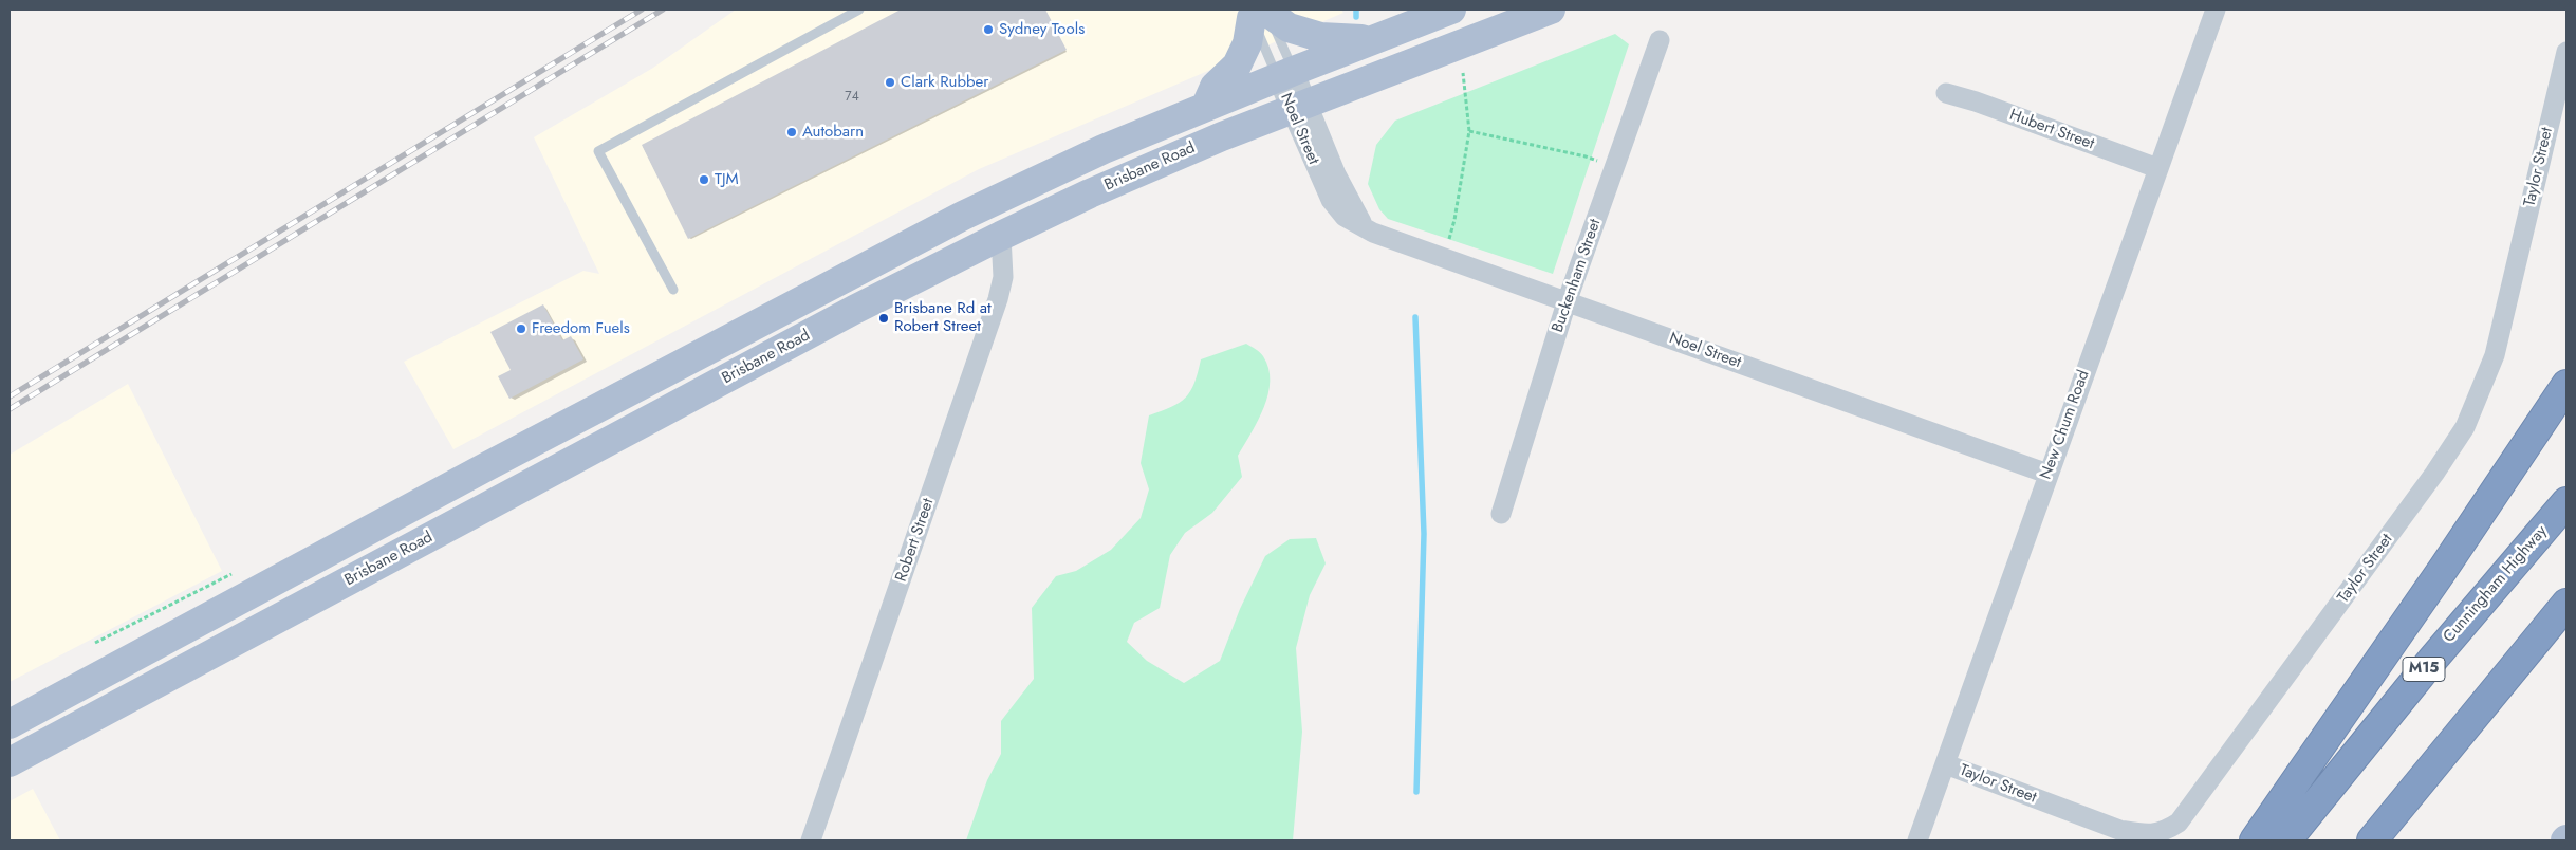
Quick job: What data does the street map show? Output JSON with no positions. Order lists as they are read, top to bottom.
{
  "streets": {
    "highway": ["Cunningham Highway", "M15"],
    "main road": ["Brisbane Road"],
    "street": [
      "Noel Street",
      "Hubert Street",
      "Taylor Street",
      "Buckenham Street",
      "New Chum Road",
      "Robert Street"
    ]
  },
  "crossings": [
    ["Noel Street", "Brisbane Road"],
    ["Noel Street", "Buckenham Street"],
    ["Noel Street", "New Chum Road"],
    ["Hubert Street", "New Chum Road"],
    ["Brisbane Road", "Robert Street"],
    ["Taylor Street", "New Chum Road"]
  ],
  "places": [
    "Sydney Tools",
    "Clark Rubber",
    "Autobarn",
    "TJM",
    "Brisbane Rd at Robert Street",
    "Freedom Fuels"
  ],
  "house_numbers": ["74"]
}
